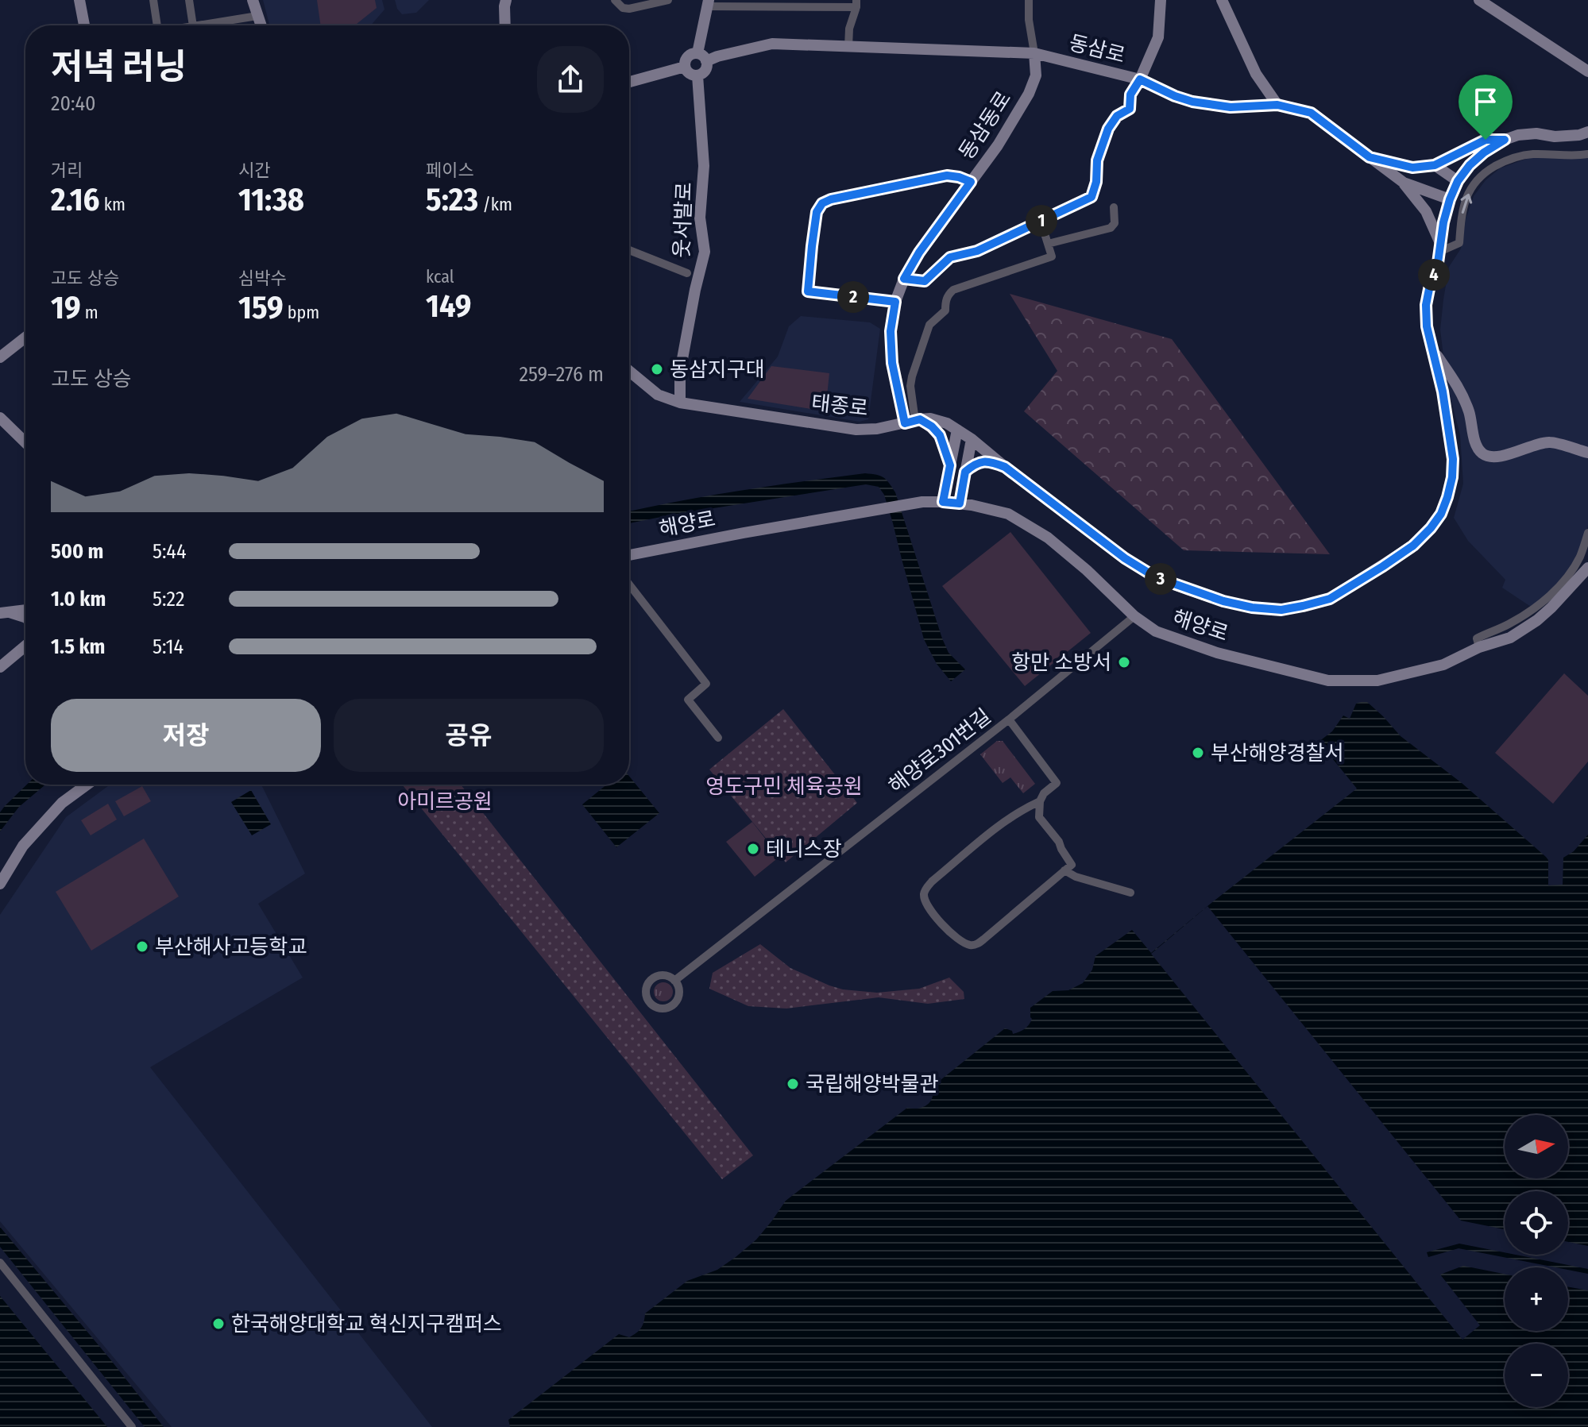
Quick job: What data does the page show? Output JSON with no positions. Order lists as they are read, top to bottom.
{
  "streets": {
    "main road": [
      "동삼로",
      "동삼동로",
      "웃서발로",
      "태종로",
      "해양로"
    ],
    "street": ["해양로301번길"]
  },
  "crossings": [
    ["동삼로", "동삼동로"],
    ["동삼로", "웃서발로"],
    ["동삼로", "태종로"],
    ["동삼동로", "태종로"],
    ["웃서발로", "태종로"],
    ["해양로", "해양로301번길"]
  ],
  "parks": ["영도구민 체육공원", "아미르공원"],
  "places": [
    "동삼지구대",
    "항만 소방서",
    "부산해양경찰서",
    "테니스장",
    "부산해사고등학교",
    "국립해양박물관",
    "한국해양대학교 혁신지구캠퍼스"
  ],
  "north": "right",
  "page": {
    "heading": ["저녁 러닝", "20:40"],
    "stats": [
      ["거리", "2.16 km"],
      ["시간", "11:38"],
      ["페이스", "5:23 /km"],
      ["고도 상승", "19 m"],
      ["심박수", "159 bpm"],
      ["kcal", "149"]
    ],
    "pins": [
      "1",
      "4",
      "2",
      "3"
    ],
    "chart": ["고도 상승", "259–276 m"],
    "list": [
      {
        "name": "500 m",
        "note": "5:44"
      },
      {
        "name": "1.0 km",
        "note": "5:22"
      },
      {
        "name": "1.5 km",
        "note": "5:14"
      }
    ],
    "buttons": ["저장", "공유"],
    "map_buttons": ["+", "−"]
  }
}
